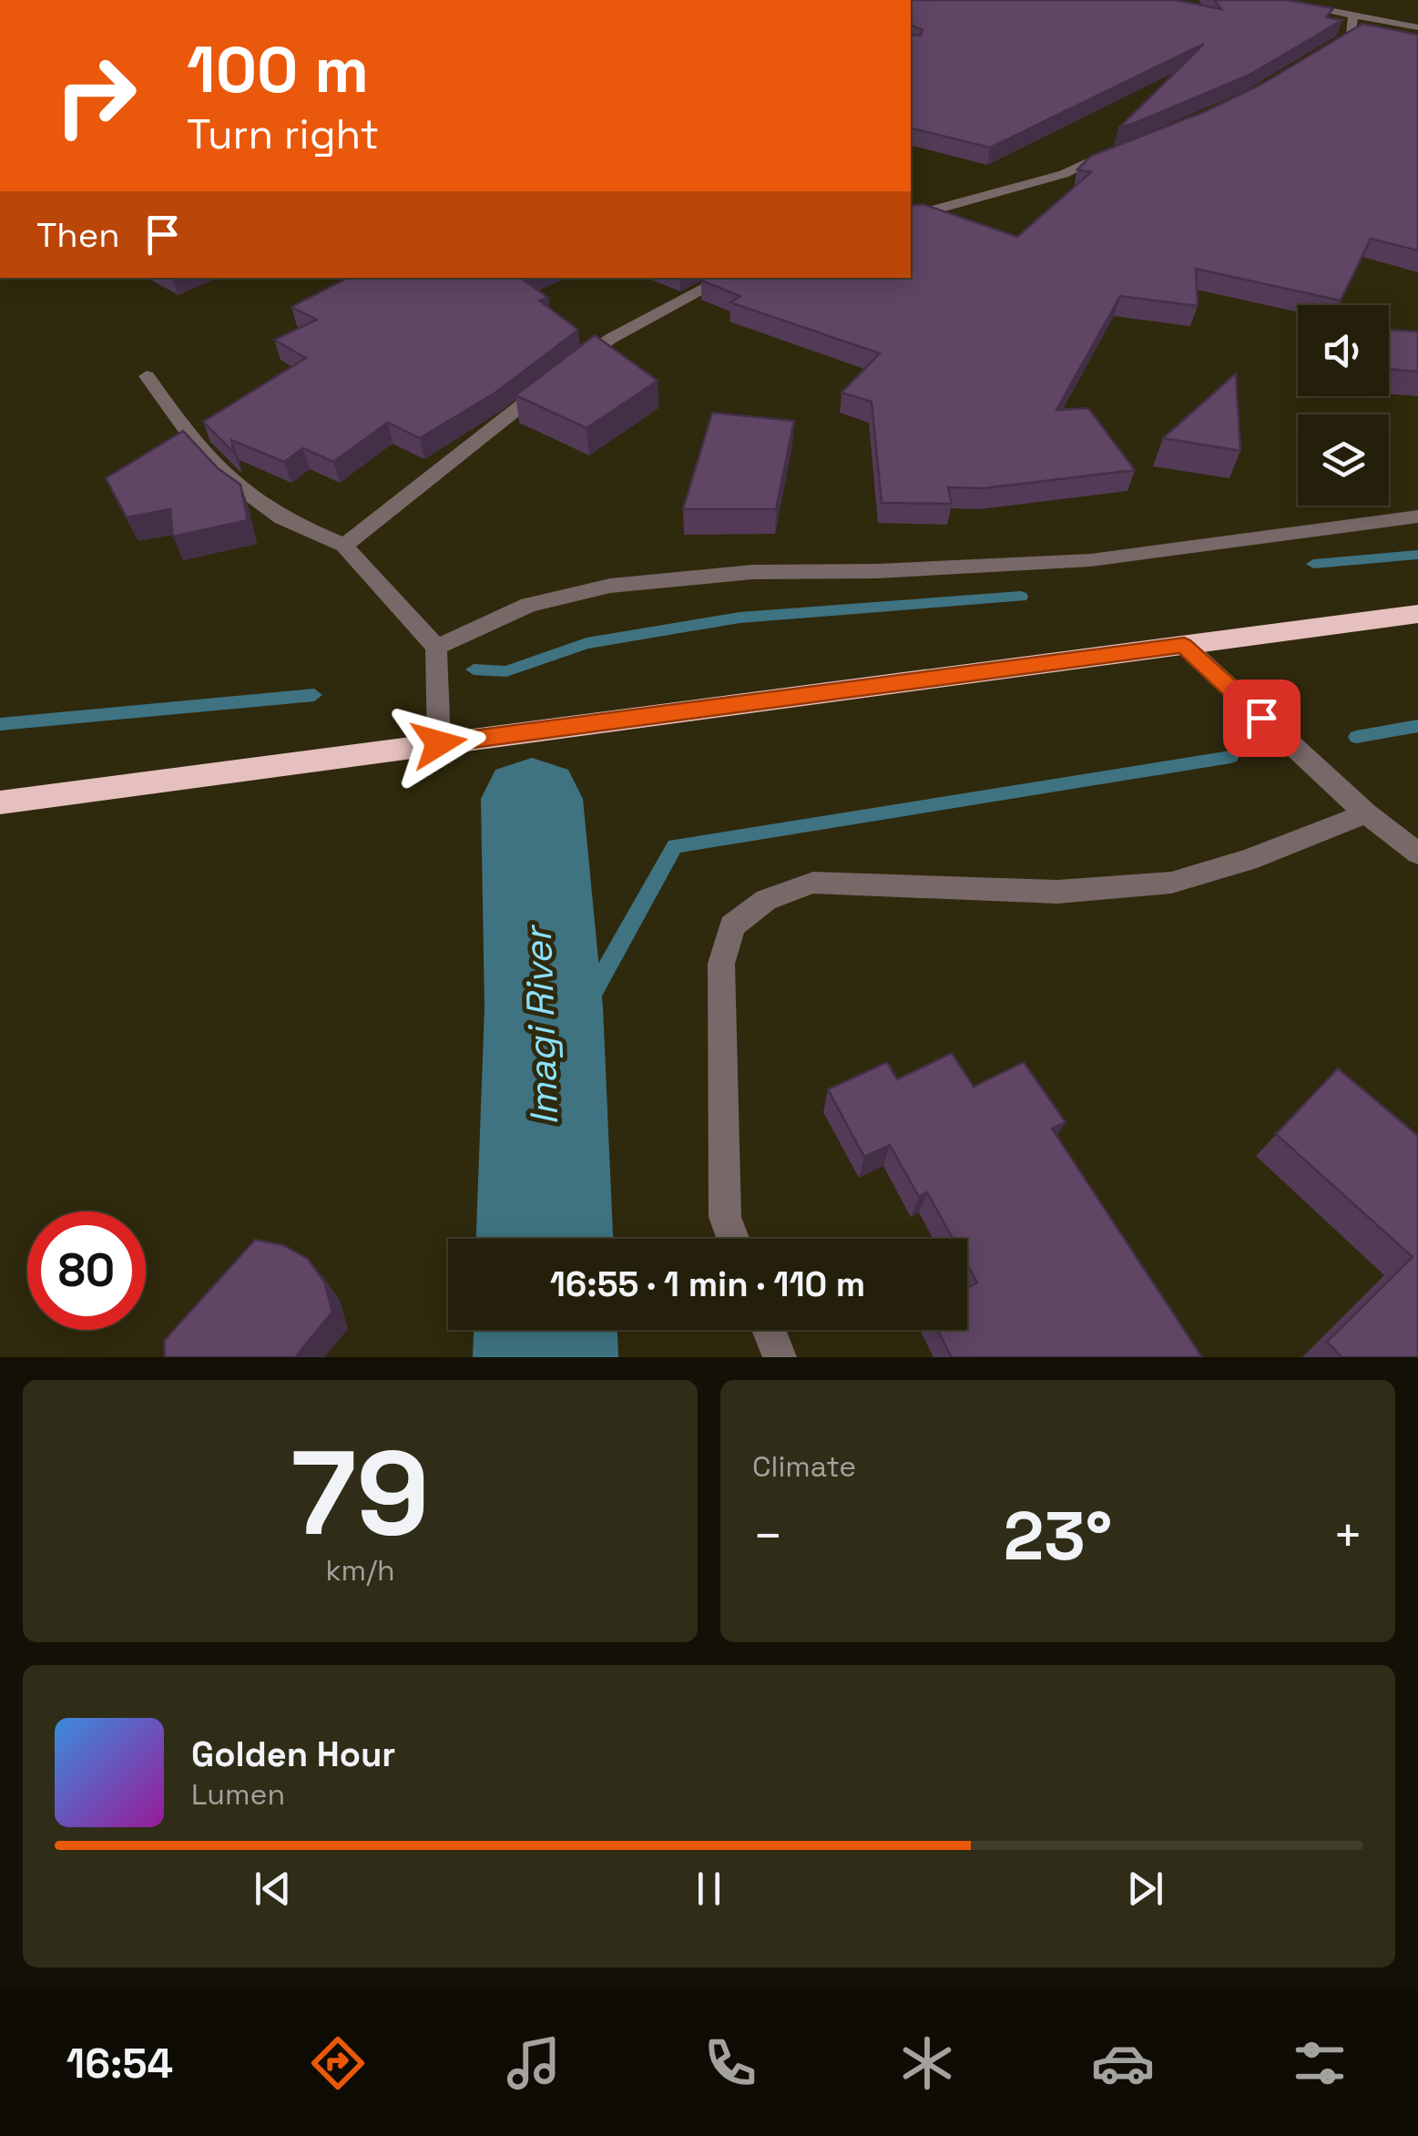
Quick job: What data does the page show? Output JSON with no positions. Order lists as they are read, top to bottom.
{
  "water": ["Imagi River"],
  "page": {
    "turn": ["100 m", "Turn right"],
    "then": "Then",
    "limit": "80",
    "trip": "16:55 · 1 min · 110 m",
    "tile": [
      ["79", "km/h"],
      "Climate"
    ],
    "heat": ["−", "23°", "+"],
    "song": ["Golden Hour", "Lumen"],
    "tabs": "16:54"
  }
}
